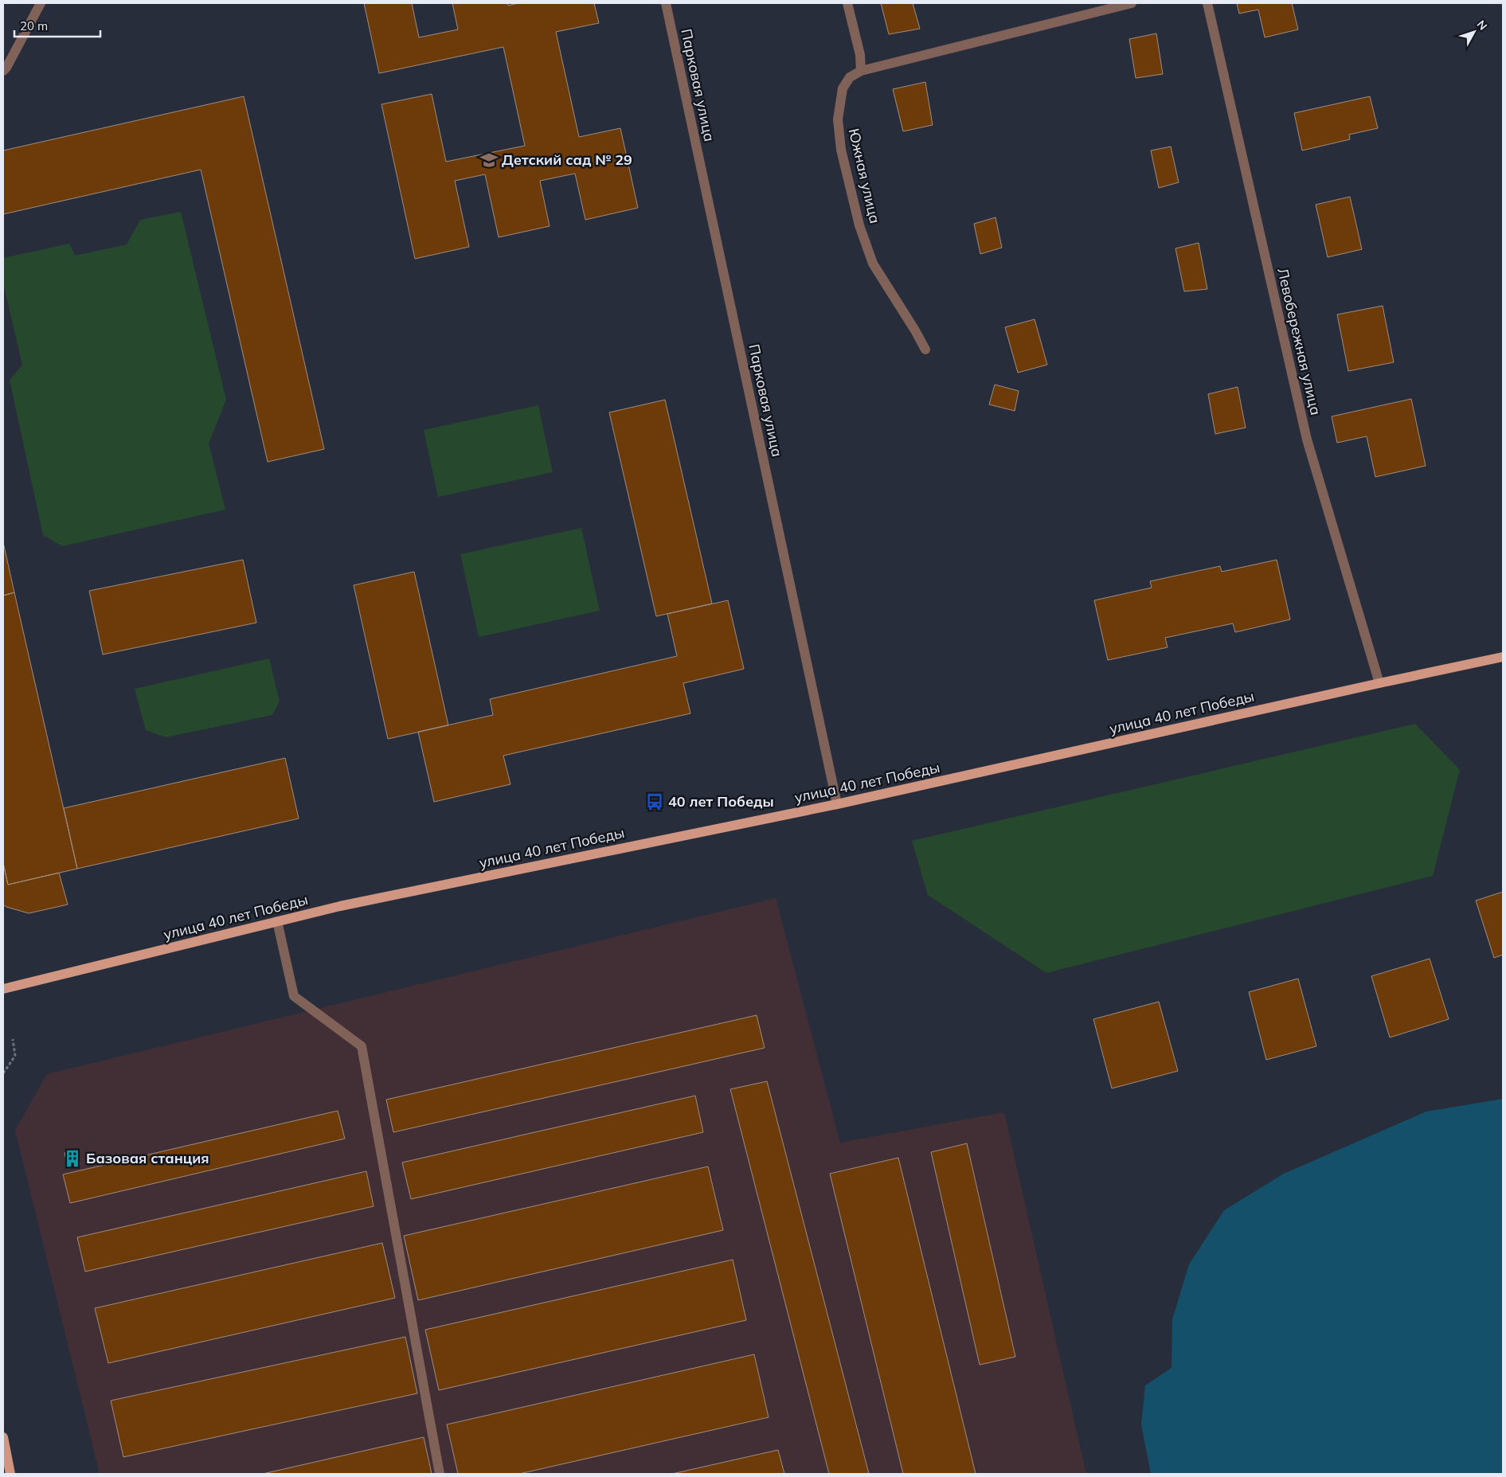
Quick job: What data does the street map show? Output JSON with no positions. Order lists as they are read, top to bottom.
{
  "streets": {
    "main road": ["улица 40 лет Победы"],
    "street": ["Парковая улица", "Южная улица", "Левобережная улица"]
  },
  "crossings": [
    ["Парковая улица", "улица 40 лет Победы"],
    ["Левобережная улица", "улица 40 лет Победы"]
  ],
  "places": {
    "school or university": ["Детский сад № 29"],
    "bus stop": ["40 лет Победы"],
    "building": ["Базовая станция"]
  },
  "scale_bar": "20 m",
  "north": "top right"
}
